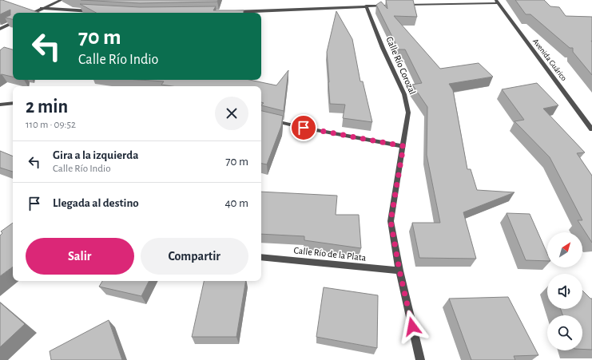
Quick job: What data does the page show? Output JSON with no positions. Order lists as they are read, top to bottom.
{
  "streets": {
    "street": ["Avenida Guárico", "Calle Río Corozal", "Calle Río de la Plata"]
  },
  "crossings": [
    ["Calle Río Corozal", "Calle Río de la Plata"]
  ],
  "north": "top right",
  "page": {
    "turn": ["70 m", "Calle Río Indio"],
    "heading": ["2 min", "110 m · 09:52"],
    "list": [
      {
        "name": "Gira a la izquierda",
        "note": "Calle Río Indio",
        "value": "70 m"
      },
      {
        "name": "Llegada al destino",
        "value": "40 m"
      }
    ],
    "buttons": ["Salir", "Compartir"]
  }
}
